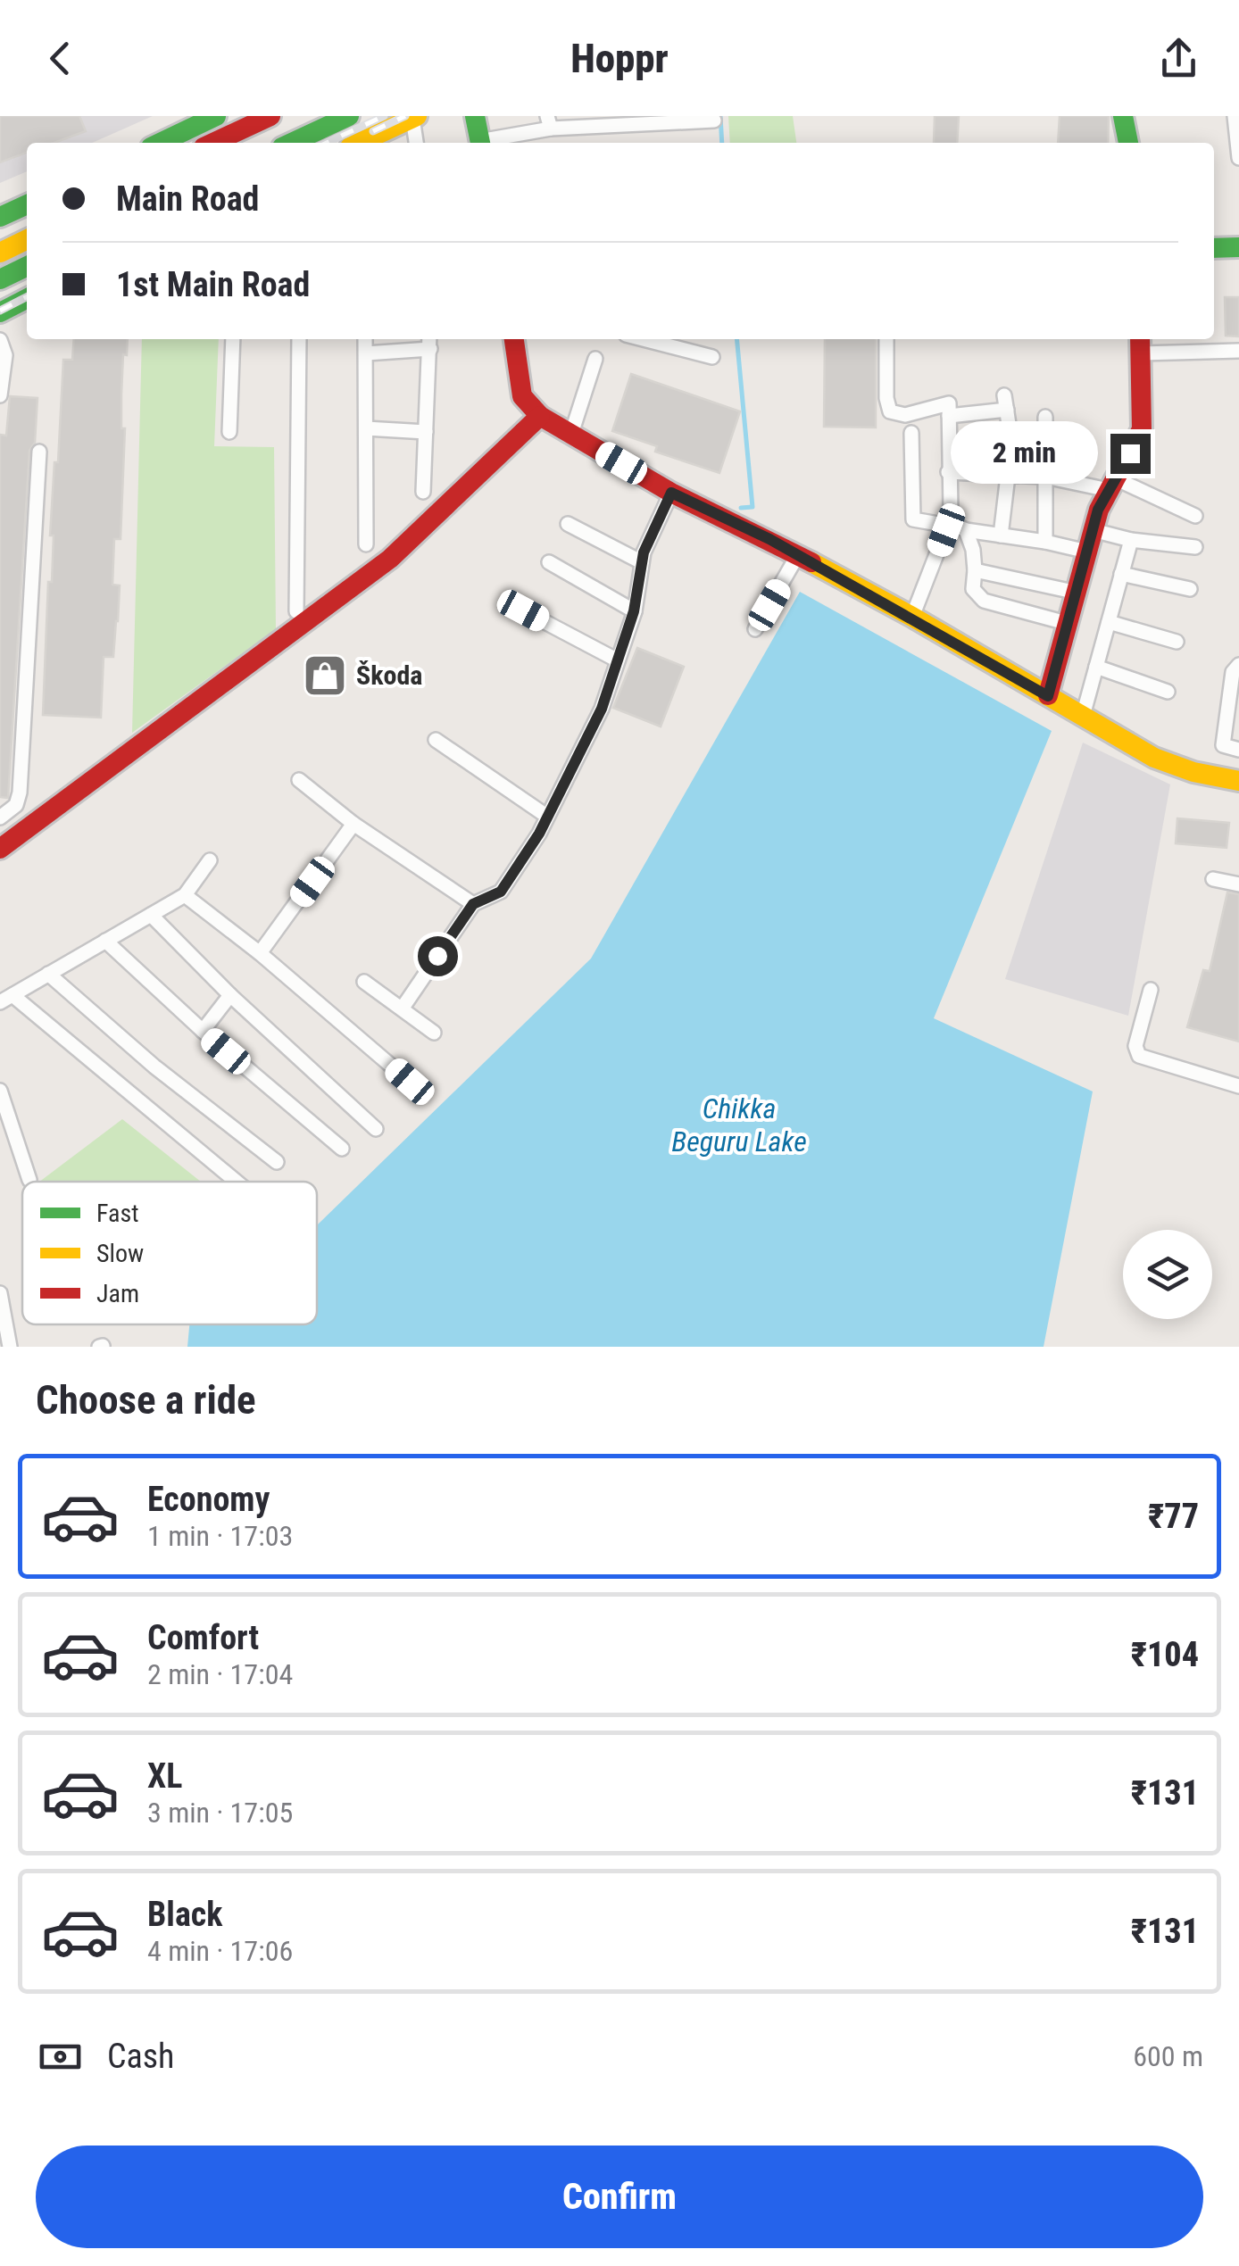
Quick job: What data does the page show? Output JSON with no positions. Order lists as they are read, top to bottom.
{
  "water": ["Chikka Beguru Lake"],
  "places": {
    "shop": ["Škoda"]
  },
  "legend": ["Fast", "Slow", "Jam"],
  "page": {
    "header": "Hoppr",
    "banner": ["Main Road", "1st Main Road"],
    "bubble": "2 min",
    "heading": "Choose a ride",
    "list": [
      {
        "name": "Economy",
        "note": "1 min · 17:03",
        "value": "₹77"
      },
      {
        "name": "Comfort",
        "note": "2 min · 17:04",
        "value": "₹104"
      },
      {
        "name": "XL",
        "note": "3 min · 17:05",
        "value": "₹131"
      },
      {
        "name": "Black",
        "note": "4 min · 17:06",
        "value": "₹131"
      }
    ],
    "pay": ["Cash", "600 m"],
    "buttons": "Confirm"
  }
}
